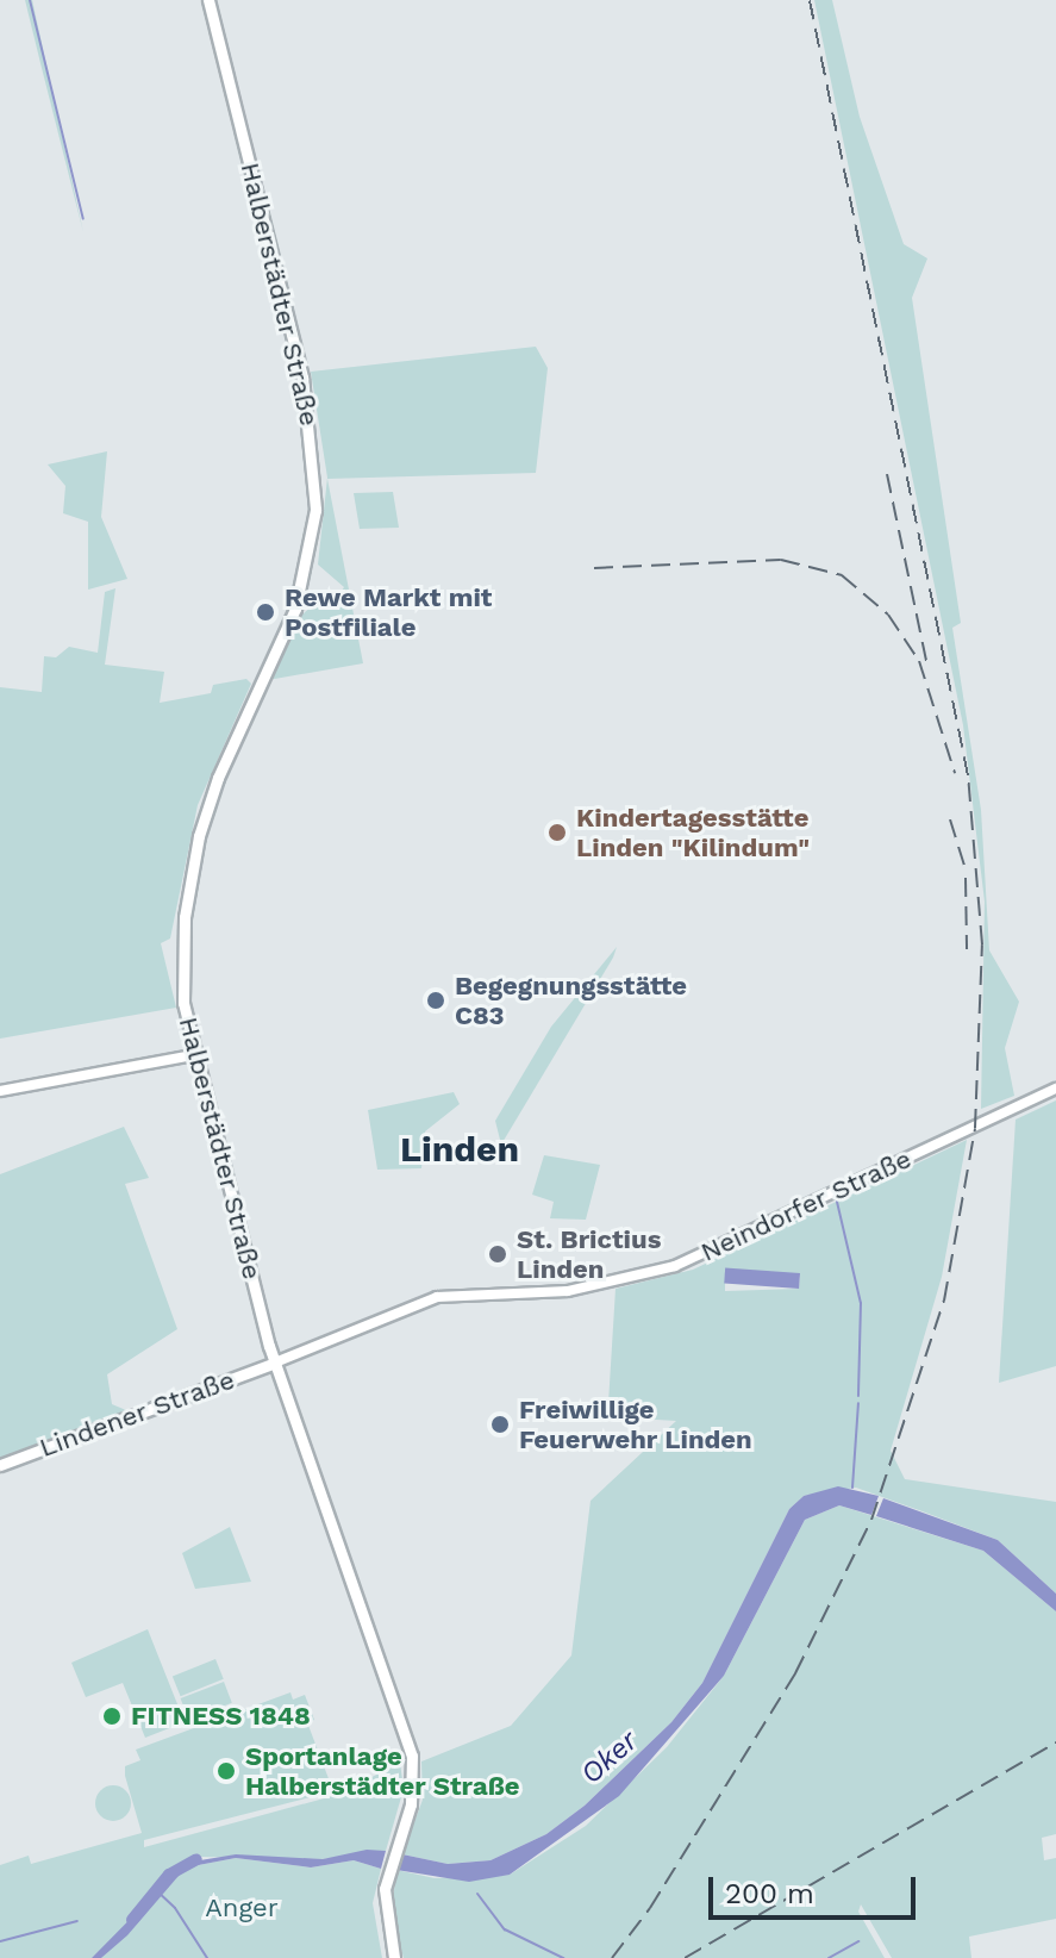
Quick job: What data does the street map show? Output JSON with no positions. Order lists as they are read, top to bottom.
{
  "streets": {
    "main road": ["Halberstädter Straße", "Lindener Straße"],
    "street": ["Neindorfer Straße"]
  },
  "crossings": [
    ["Halberstädter Straße", "Neindorfer Straße"],
    ["Halberstädter Straße", "Lindener Straße"],
    ["Neindorfer Straße", "Lindener Straße"]
  ],
  "districts": ["Linden"],
  "water": ["Oker"],
  "parks": ["Anger"],
  "places": [
    "Rewe Markt mit Postfiliale",
    "Kindertagesstätte Linden \"Kilindum\"",
    "Begegnungsstätte C83",
    "St. Brictius Linden",
    "Freiwillige Feuerwehr Linden",
    "FITNESS 1848",
    "Sportanlage Halberstädter Straße"
  ],
  "scale_bar": "200 m"
}
